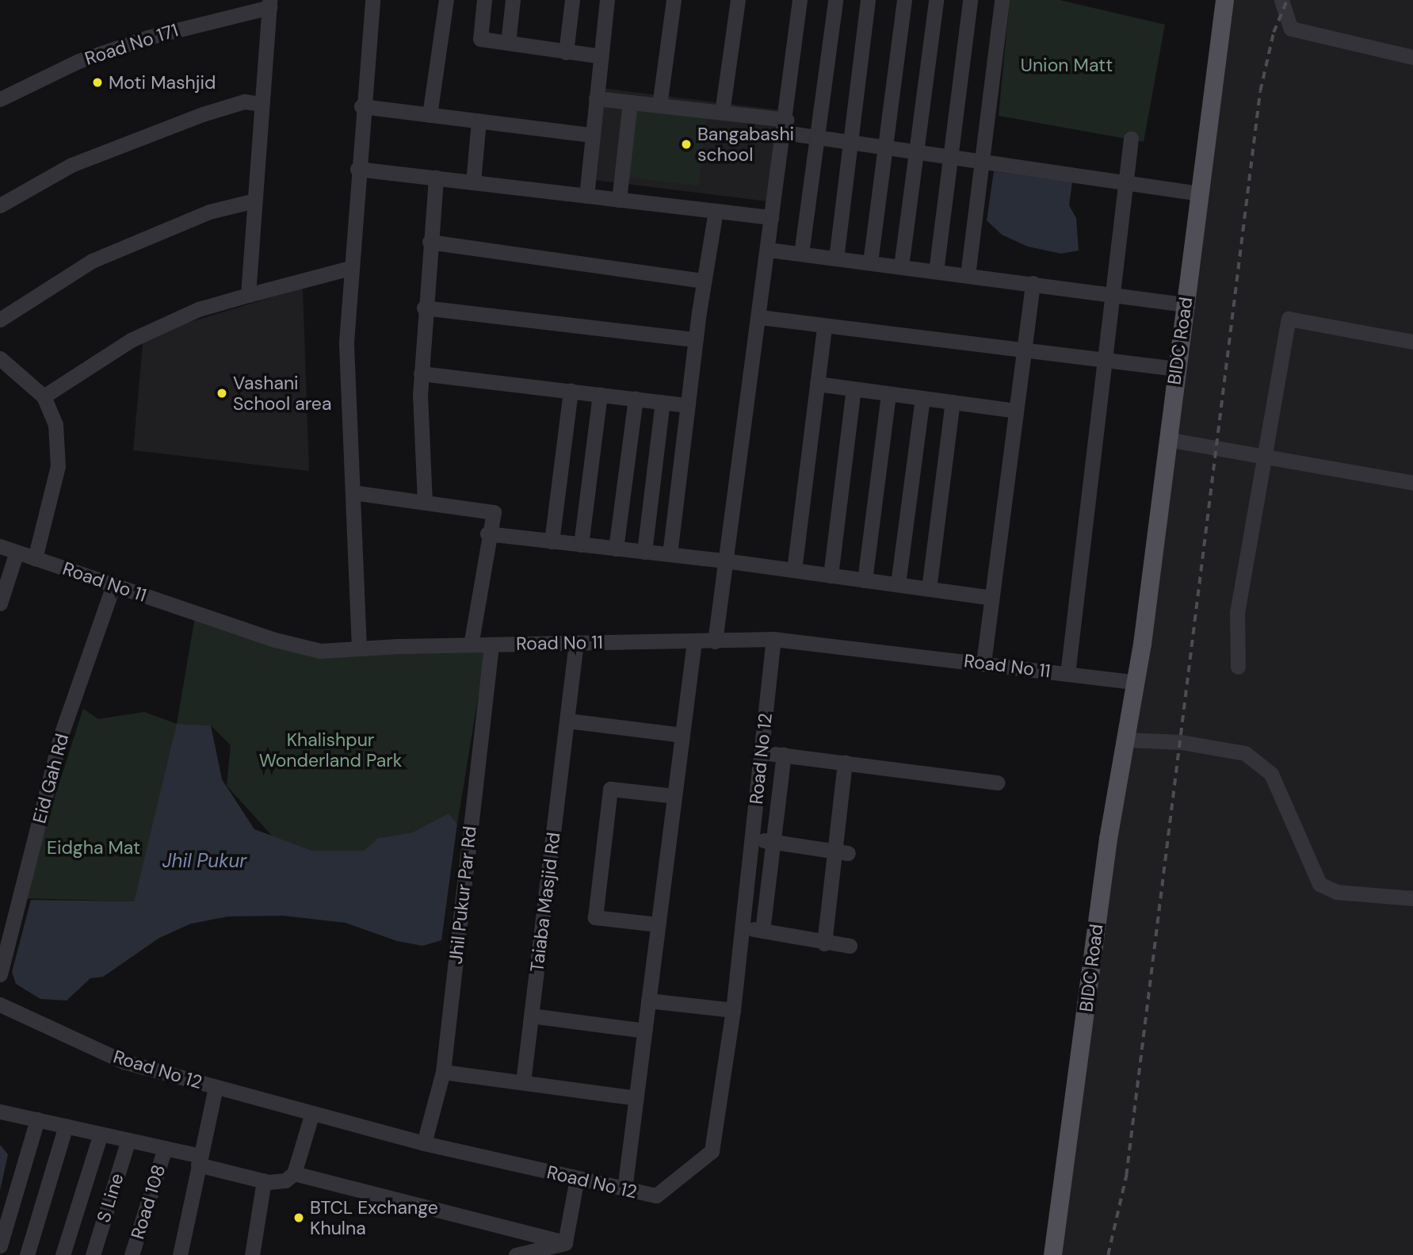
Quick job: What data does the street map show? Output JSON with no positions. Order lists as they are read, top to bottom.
{
  "streets": {
    "main road": ["BIDC Road"],
    "street": [
      "Road No 171",
      "Road No 11",
      "Road No 12",
      "Eid Gah Rd",
      "Jhil Pukur Par Rd",
      "Taiaba Masjid Rd",
      "S Line",
      "Road 108"
    ]
  },
  "crossings": [
    ["BIDC Road", "Road No 11"],
    ["Road No 11", "Road No 12"],
    ["Road No 11", "Eid Gah Rd"],
    ["Road No 11", "Jhil Pukur Par Rd"],
    ["Road No 11", "Taiaba Masjid Rd"],
    ["Road No 12", "Jhil Pukur Par Rd"]
  ],
  "water": ["Jhil Pukur"],
  "parks": ["Union Matt", "Khalishpur Wonderland Park", "Eidgha Mat"],
  "places": [
    "Moti Mashjid",
    "Bangabashi school",
    "Vashani School area",
    "BTCL Exchange Khulna"
  ]
}
